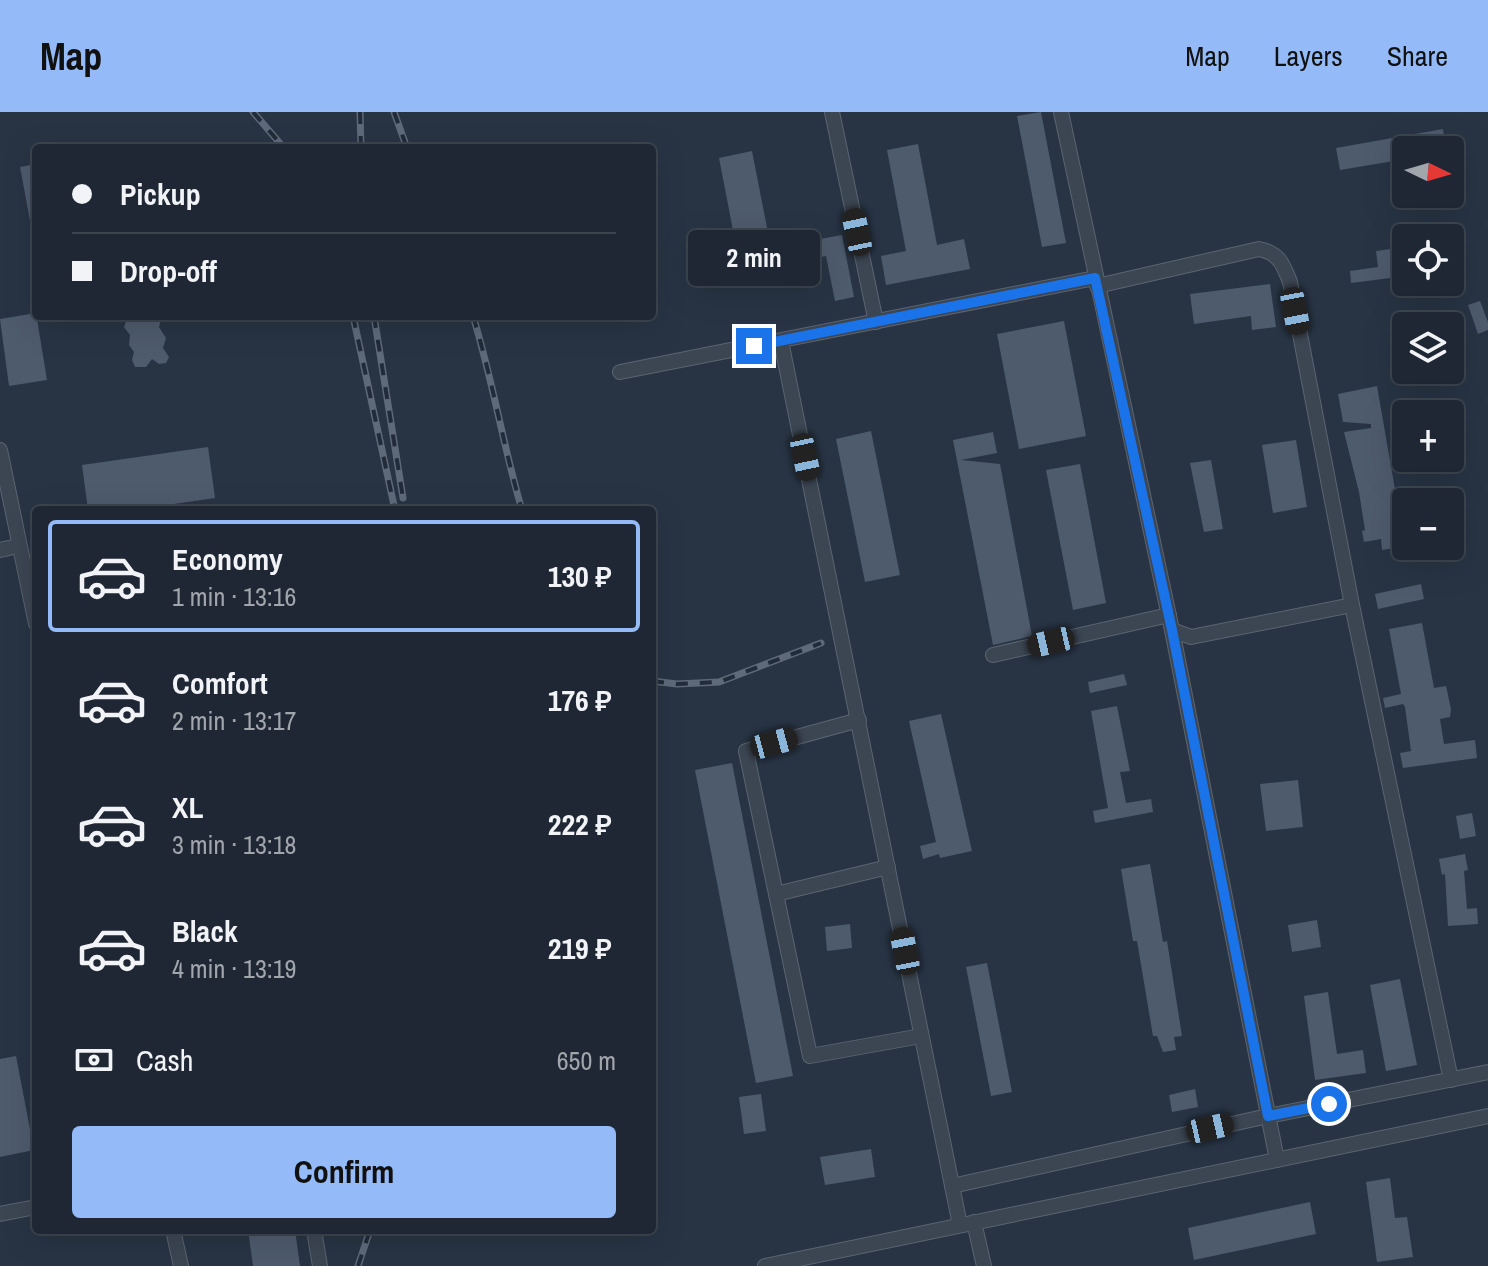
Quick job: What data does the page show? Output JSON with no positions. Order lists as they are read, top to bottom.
{
  "north": "right",
  "page": {
    "header": "Map",
    "nav": ["Map", "Layers", "Share"],
    "map_buttons": ["+", "−"],
    "banner": ["Pickup", "Drop-off"],
    "bubble": "2 min",
    "list": [
      {
        "name": "Economy",
        "note": "1 min · 13:16",
        "value": "130 ₽"
      },
      {
        "name": "Comfort",
        "note": "2 min · 13:17",
        "value": "176 ₽"
      },
      {
        "name": "XL",
        "note": "3 min · 13:18",
        "value": "222 ₽"
      },
      {
        "name": "Black",
        "note": "4 min · 13:19",
        "value": "219 ₽"
      }
    ],
    "pay": ["Cash", "650 m"],
    "buttons": "Confirm"
  }
}
